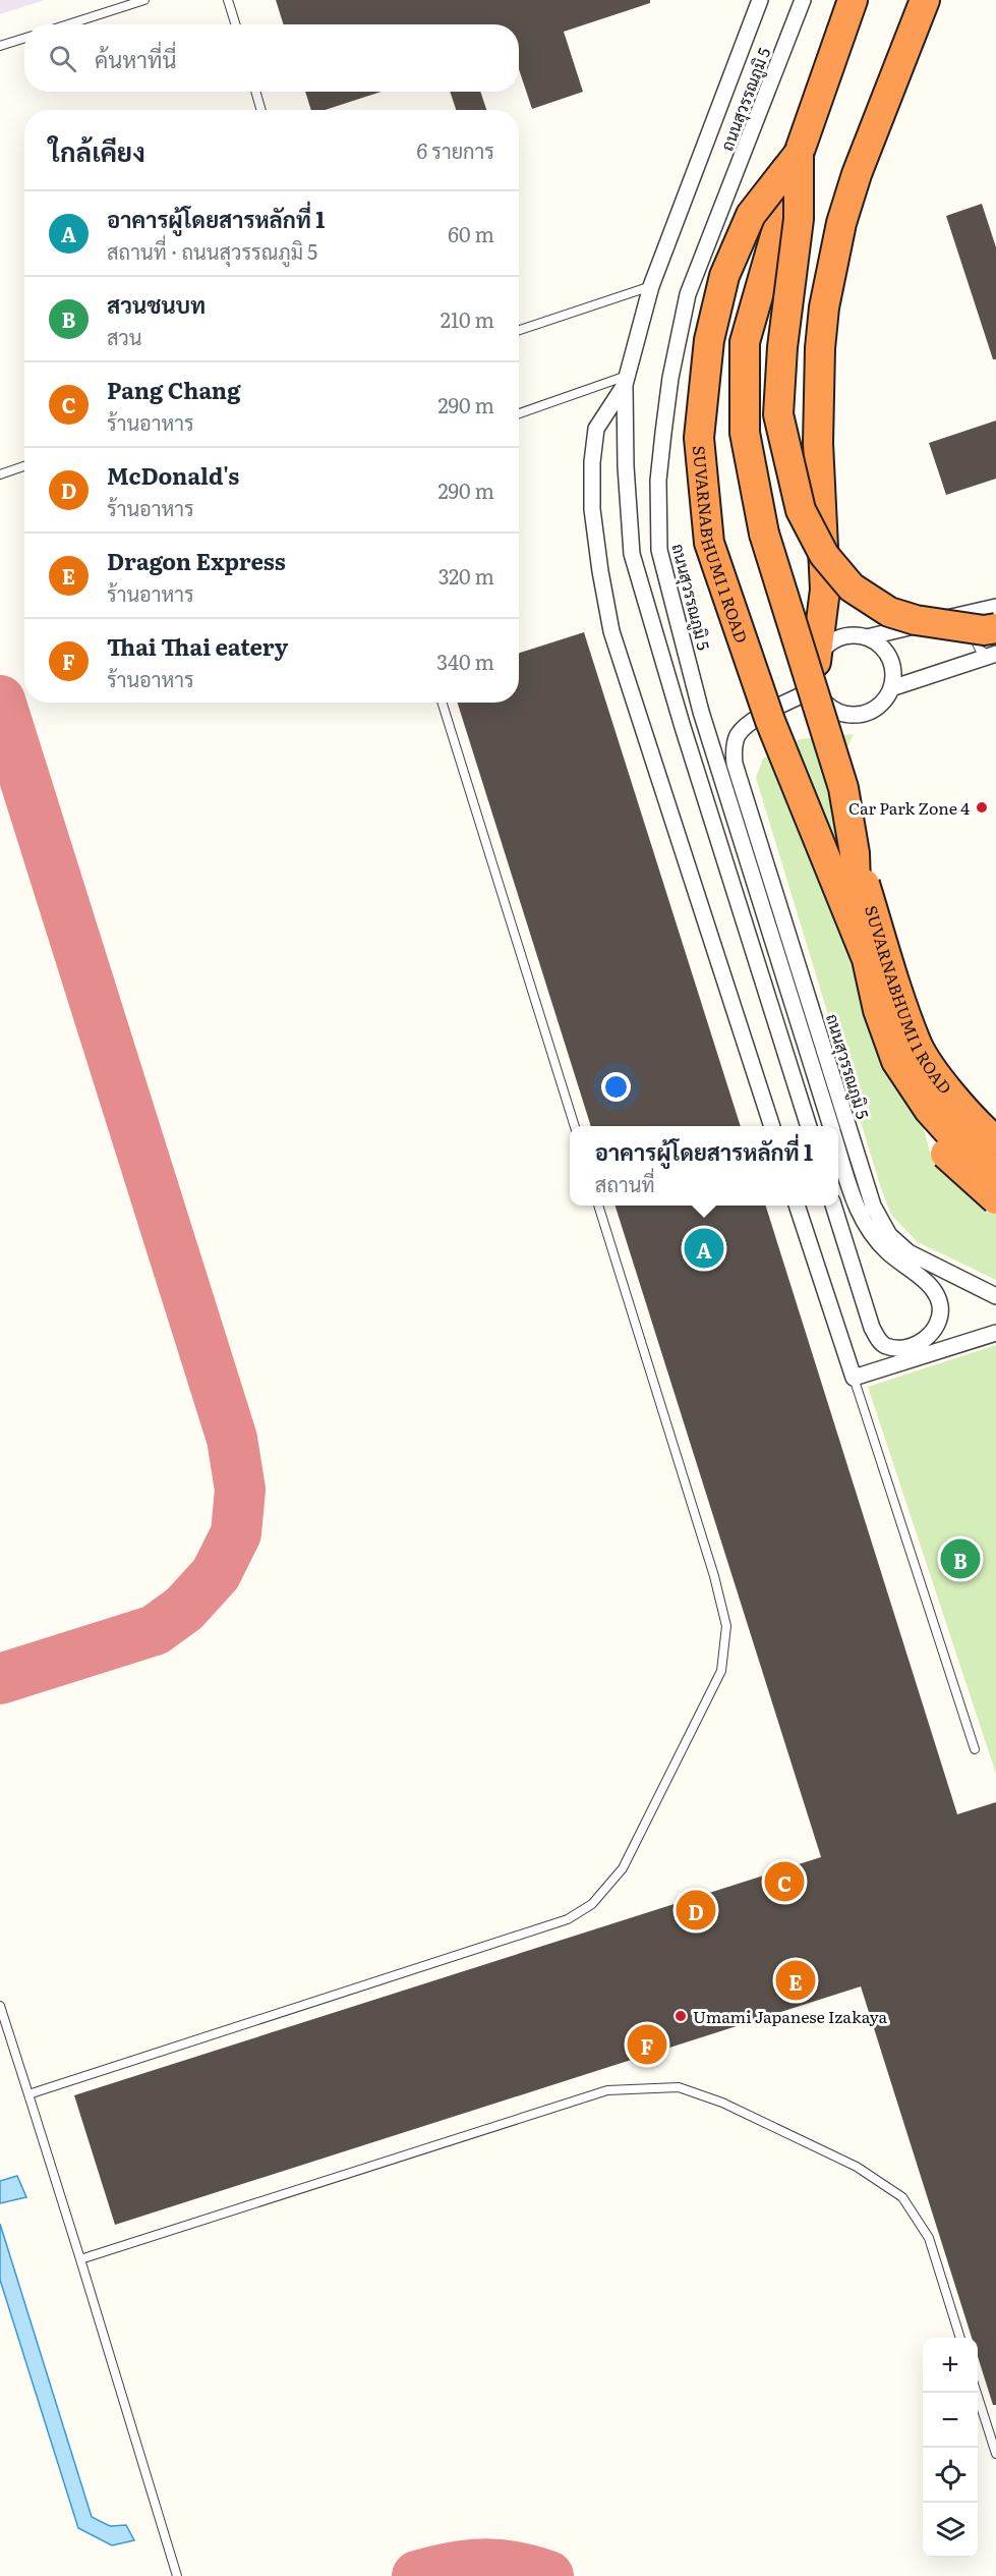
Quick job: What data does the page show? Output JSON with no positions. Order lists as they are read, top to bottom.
{
  "streets": {
    "highway": ["SUVARNABHUMI 1 ROAD"],
    "street": ["ถนนสุวรรณภูมิ 5"]
  },
  "crossings": [
    ["ถนนสุวรรณภูมิ 5", "SUVARNABHUMI 1 ROAD"]
  ],
  "places": ["Car Park Zone 4", "Umami Japanese Izakaya"],
  "page": {
    "search": "ค้นหาที่นี่",
    "heading": ["ใกล้เคียง", "6 รายการ"],
    "list": [
      {
        "mark": "A",
        "name": "อาคารผู้โดยสารหลักที่ 1",
        "note": "สถานที่ · ถนนสุวรรณภูมิ 5",
        "value": "60 m"
      },
      {
        "mark": "B",
        "name": "สวนชนบท",
        "note": "สวน",
        "value": "210 m"
      },
      {
        "mark": "C",
        "name": "Pang Chang",
        "note": "ร้านอาหาร",
        "value": "290 m"
      },
      {
        "mark": "D",
        "name": "McDonald's",
        "note": "ร้านอาหาร",
        "value": "290 m"
      },
      {
        "mark": "E",
        "name": "Dragon Express",
        "note": "ร้านอาหาร",
        "value": "320 m"
      },
      {
        "mark": "F",
        "name": "Thai Thai eatery",
        "note": "ร้านอาหาร",
        "value": "340 m"
      }
    ],
    "popup": ["อาคารผู้โดยสารหลักที่ 1", "สถานที่"],
    "pins": [
      "A",
      "B",
      "C",
      "D",
      "E",
      "F"
    ],
    "map_buttons": ["+", "−"]
  }
}
